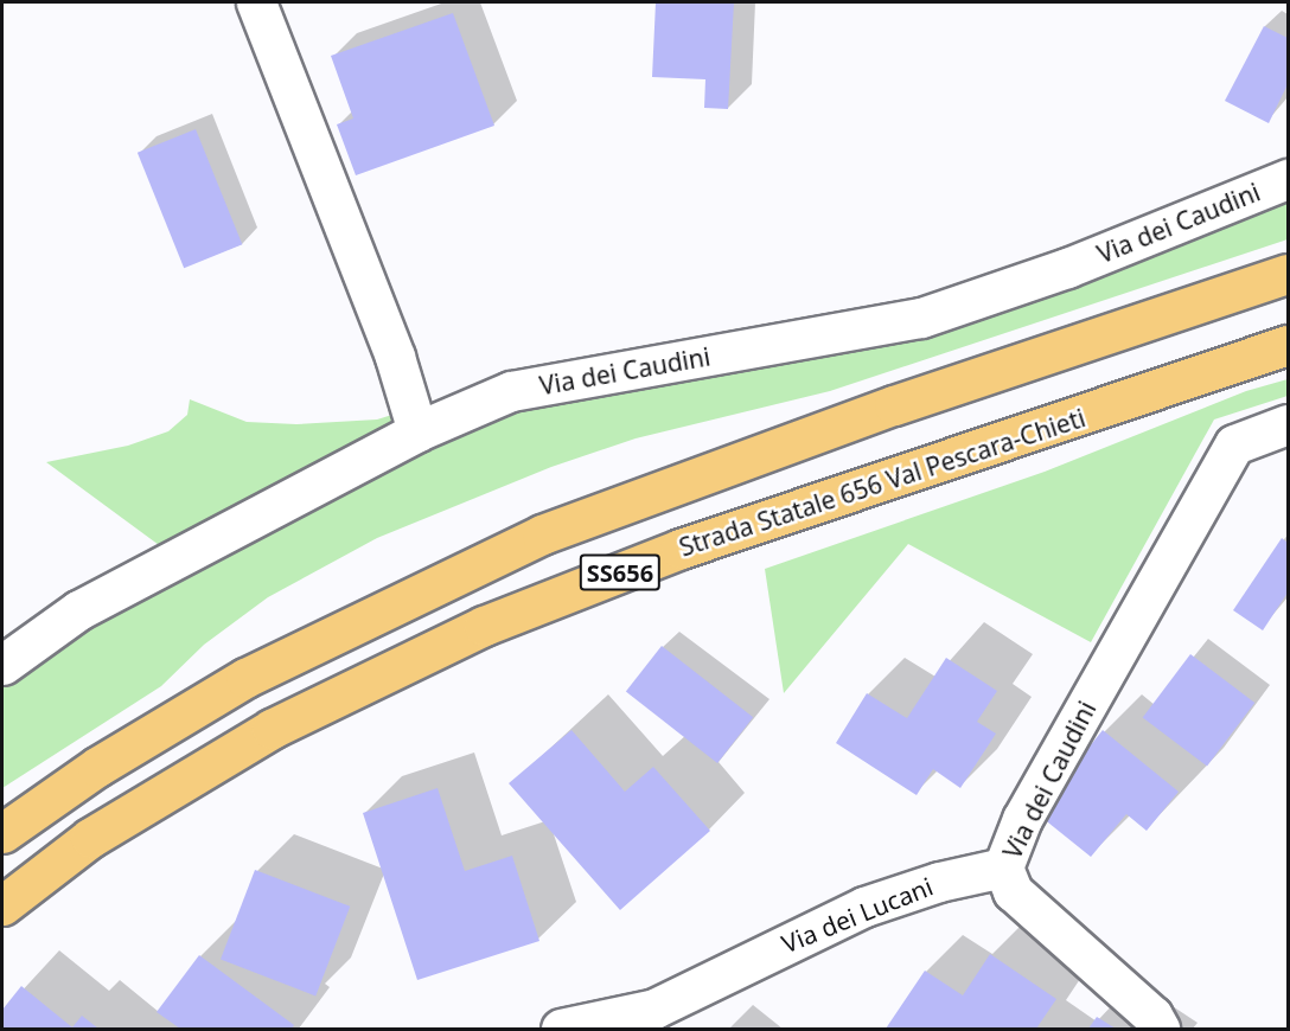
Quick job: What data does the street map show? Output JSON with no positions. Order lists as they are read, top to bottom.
{
  "streets": {
    "highway": ["Strada Statale 656 Val Pescara-Chieti", "SS656"],
    "street": ["Via dei Caudini", "Via dei Lucani"]
  },
  "crossings": [
    ["Via dei Caudini", "Via dei Lucani"]
  ]
}
